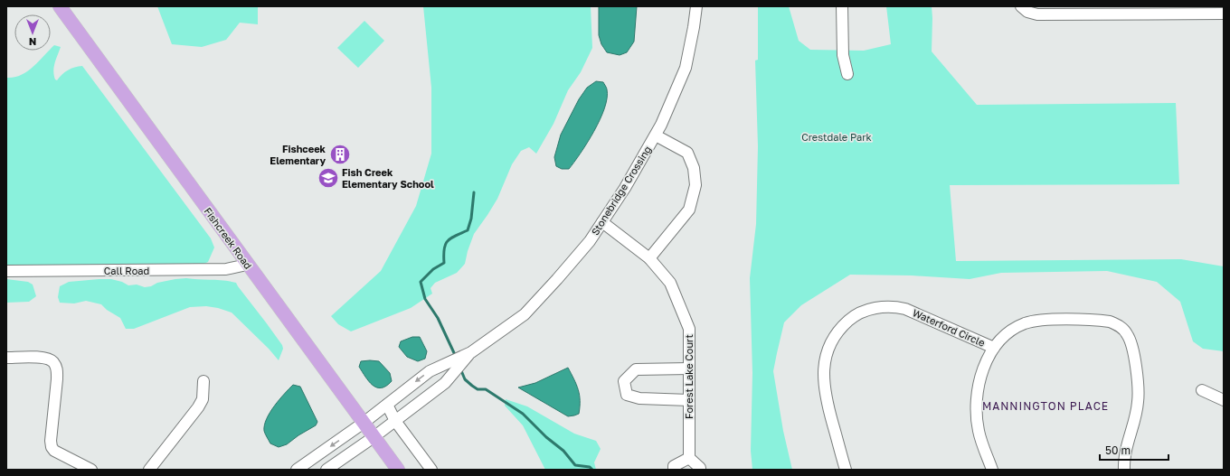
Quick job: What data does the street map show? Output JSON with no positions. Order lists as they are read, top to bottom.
{
  "streets": {
    "main road": ["Fishcreek Road"],
    "street": [
      "Stonebridge Crossing",
      "Call Road",
      "Waterford Circle",
      "Forest Lake Court"
    ]
  },
  "crossings": [
    ["Stonebridge Crossing", "Fishcreek Road"],
    ["Stonebridge Crossing", "Forest Lake Court"],
    ["Fishcreek Road", "Call Road"]
  ],
  "districts": ["MANNINGTON PLACE"],
  "parks": ["Crestdale Park"],
  "places": {
    "building": ["Fishceek Elementary"],
    "school or university": ["Fish Creek Elementary School"]
  },
  "scale_bar": "50 m",
  "north": "bottom"
}
